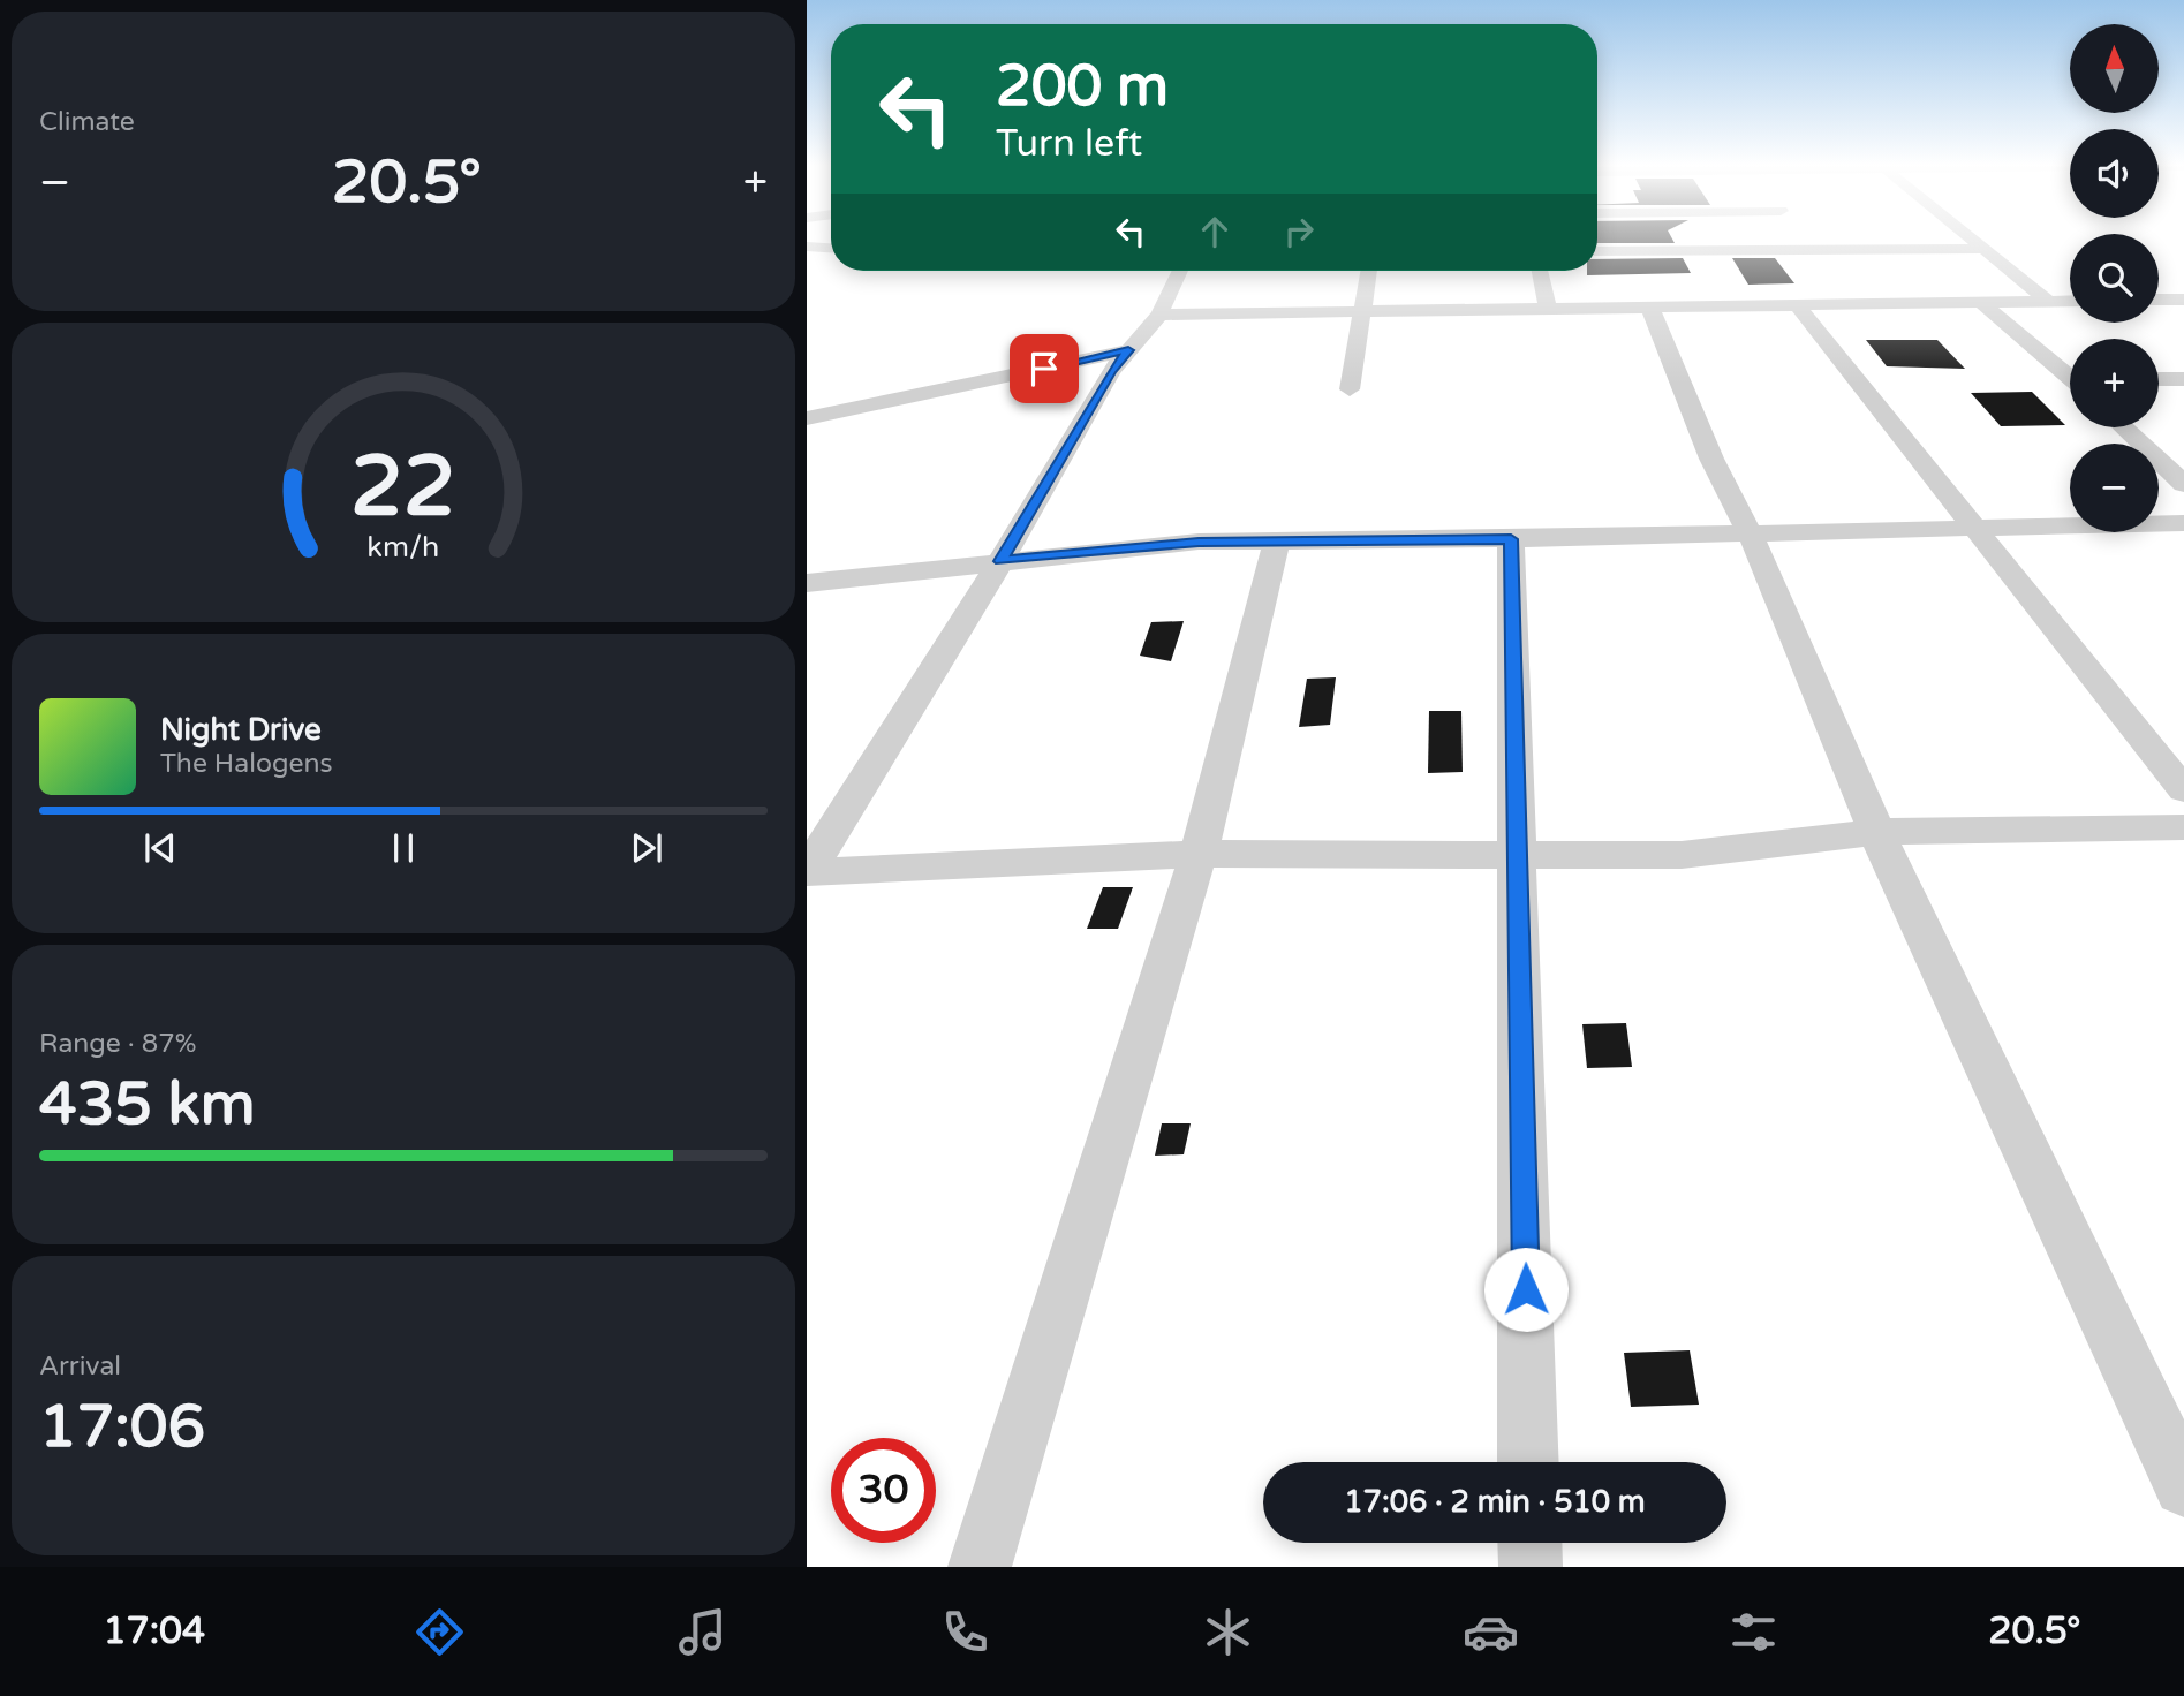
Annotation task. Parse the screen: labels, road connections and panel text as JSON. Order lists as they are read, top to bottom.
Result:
{
  "north": "top",
  "page": {
    "tile": [
      "Climate",
      ["Range · 87%", "435 km"],
      ["Arrival", "17:06"]
    ],
    "map_buttons": ["+", "−"],
    "turn": ["200 m", "Turn left"],
    "heat": ["−", "20.5°", "+"],
    "song": ["Night Drive", "The Halogens"],
    "limit": "30",
    "trip": "17:06 · 2 min · 510 m",
    "tabs": ["17:04", "20.5°"],
    "gauge": ["22", "km/h"]
  }
}
